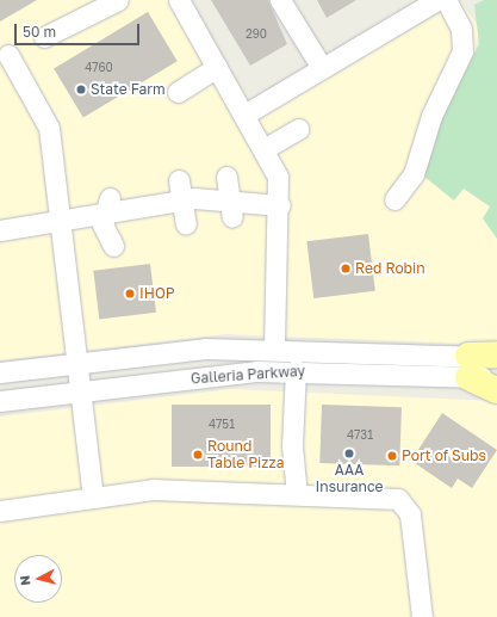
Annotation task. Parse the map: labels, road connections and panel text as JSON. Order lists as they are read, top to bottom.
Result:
{
  "streets": {
    "street": ["Galleria Parkway"]
  },
  "places": [
    "State Farm",
    "Red Robin",
    "IHOP",
    "AAA Insurance",
    "Round Table Pizza",
    "Port of Subs"
  ],
  "house_numbers": [
    "290",
    "4760",
    "4751",
    "4731"
  ],
  "scale_bar": "50 m",
  "north": "left"
}
